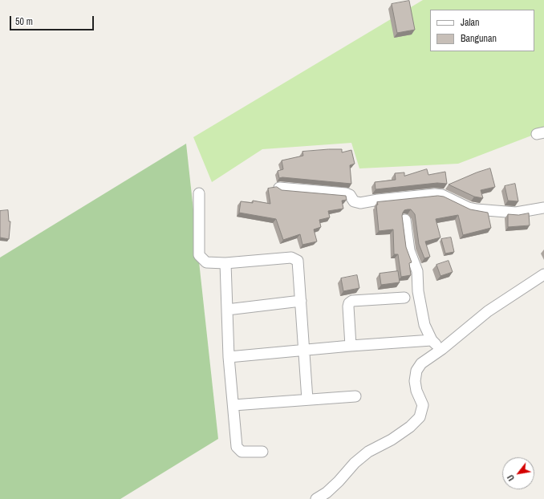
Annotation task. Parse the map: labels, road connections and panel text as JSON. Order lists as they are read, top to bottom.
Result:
{
  "legend": ["Jalan", "Bangunan"],
  "scale_bar": "50 m",
  "north": "bottom left"
}
